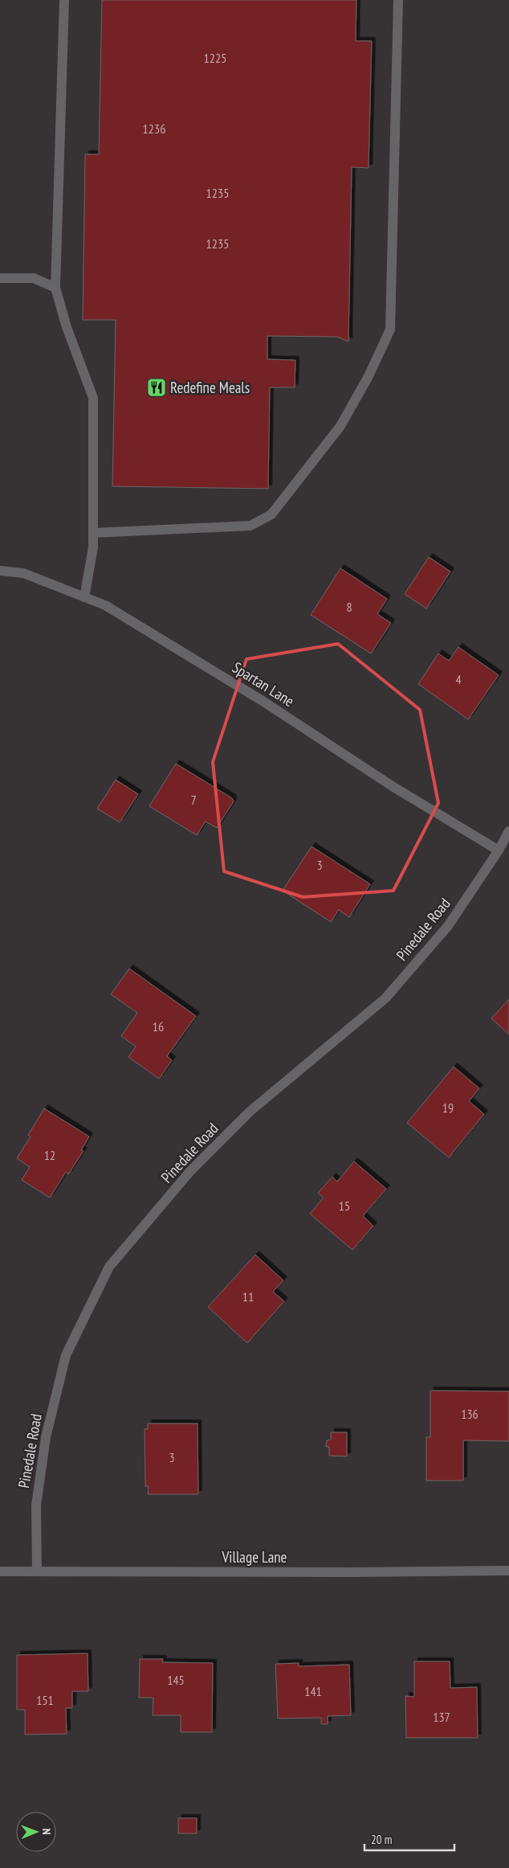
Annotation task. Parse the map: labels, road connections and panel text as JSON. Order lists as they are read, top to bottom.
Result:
{
  "streets": {
    "street": ["Spartan Lane", "Pinedale Road", "Village Lane"]
  },
  "crossings": [
    ["Spartan Lane", "Pinedale Road"],
    ["Pinedale Road", "Village Lane"]
  ],
  "places": {
    "restaurant": ["Redefine Meals"]
  },
  "house_numbers": [
    "1225",
    "1236",
    "1235",
    "1235",
    "8",
    "4",
    "7",
    "3",
    "16",
    "19",
    "12",
    "15",
    "11",
    "136",
    "3",
    "145",
    "141",
    "151",
    "137"
  ],
  "scale_bar": "20 m",
  "north": "right"
}
